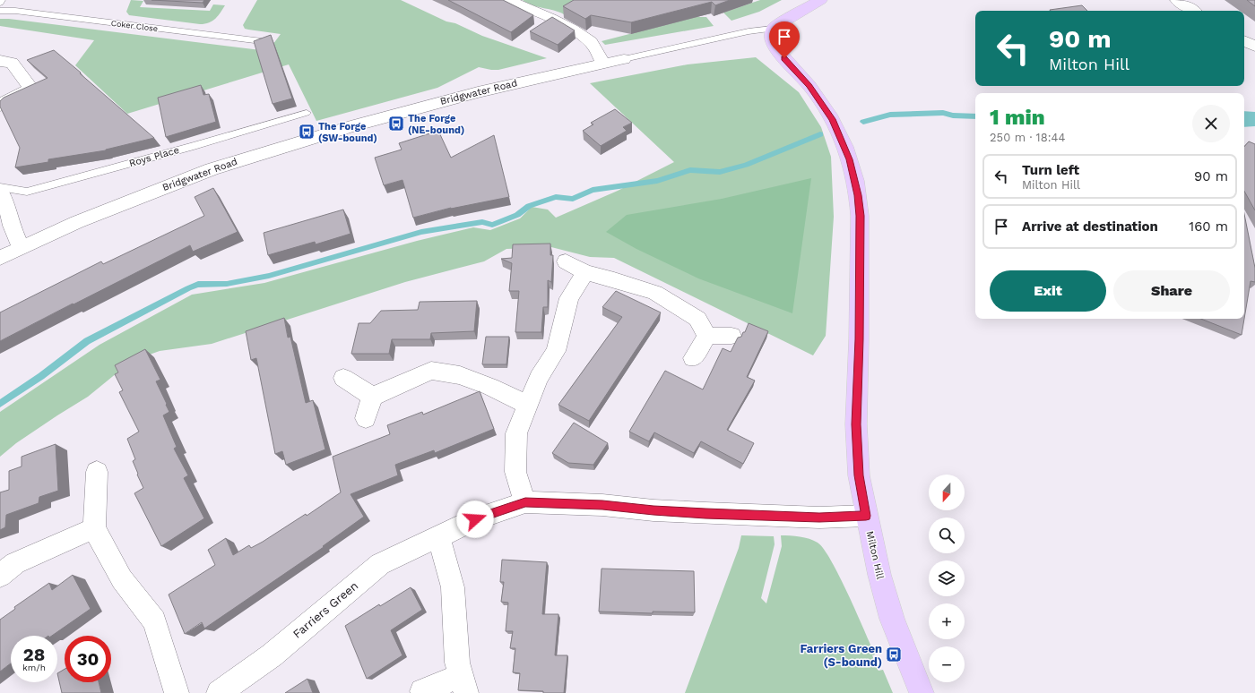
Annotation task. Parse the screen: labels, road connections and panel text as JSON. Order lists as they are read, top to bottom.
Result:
{
  "streets": {
    "main road": ["Bridgwater Road", "Milton Hill"],
    "street": ["Roys Place", "Farriers Green"],
    "lane": ["Coker Close"]
  },
  "crossings": [
    ["Bridgwater Road", "Roys Place"],
    ["Bridgwater Road", "Milton Hill"],
    ["Milton Hill", "Farriers Green"]
  ],
  "places": {
    "bus stop": ["The Forge (NE-bound)", "The Forge (SW-bound)", "Farriers Green (S-bound)"]
  },
  "north": "bottom",
  "page": {
    "turn": ["90 m", "Milton Hill"],
    "heading": ["1 min", "250 m · 18:44"],
    "list": [
      {
        "name": "Turn left",
        "note": "Milton Hill",
        "value": "90 m"
      },
      {
        "name": "Arrive at destination",
        "value": "160 m"
      }
    ],
    "buttons": ["Exit", "Share"],
    "map_buttons": ["+", "−"],
    "speed": "28 km/h",
    "limit": "30"
  }
}
